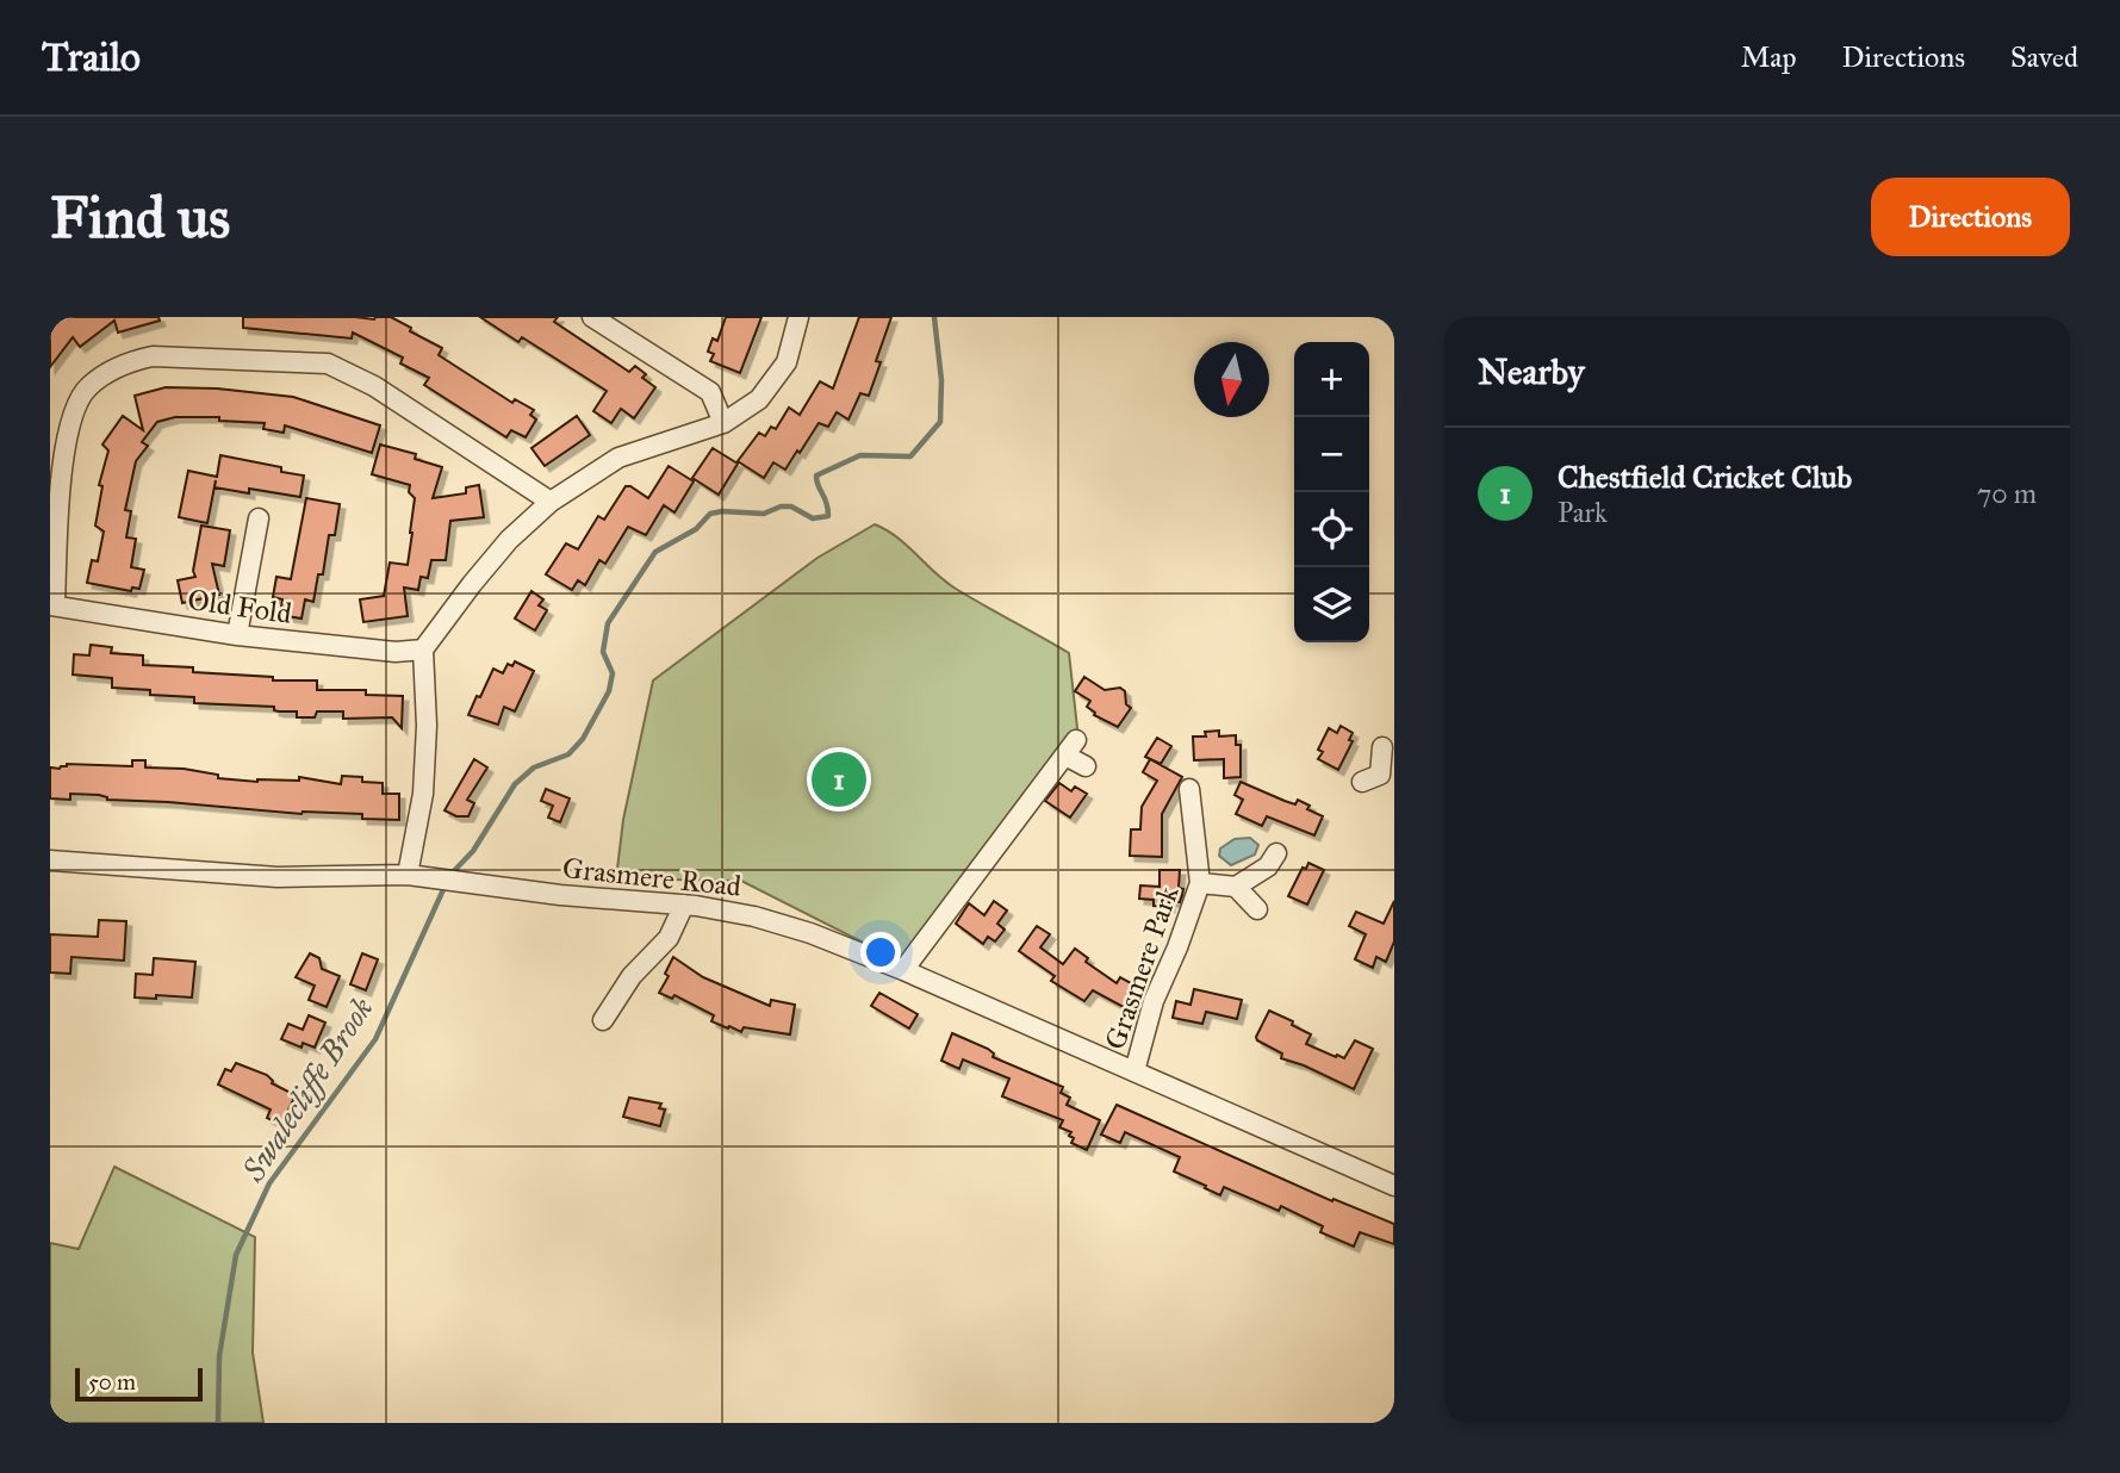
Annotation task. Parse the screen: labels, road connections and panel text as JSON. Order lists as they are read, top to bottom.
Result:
{
  "streets": {
    "street": ["Old Fold", "Grasmere Road", "Grasmere Park"]
  },
  "crossings": [
    ["Grasmere Road", "Grasmere Park"]
  ],
  "water": ["Swalecliffe Brook"],
  "scale_bar": "50 m",
  "north": "bottom",
  "page": {
    "header": "Trailo",
    "nav": ["Map", "Directions", "Saved"],
    "buttons": "Directions",
    "title": "Find us",
    "heading": "Nearby",
    "map_buttons": ["+", "−"],
    "list": [
      {
        "mark": "1",
        "name": "Chestfield Cricket Club",
        "note": "Park",
        "value": "70 m"
      }
    ],
    "pins": "1",
    "scale": "50 m"
  }
}
